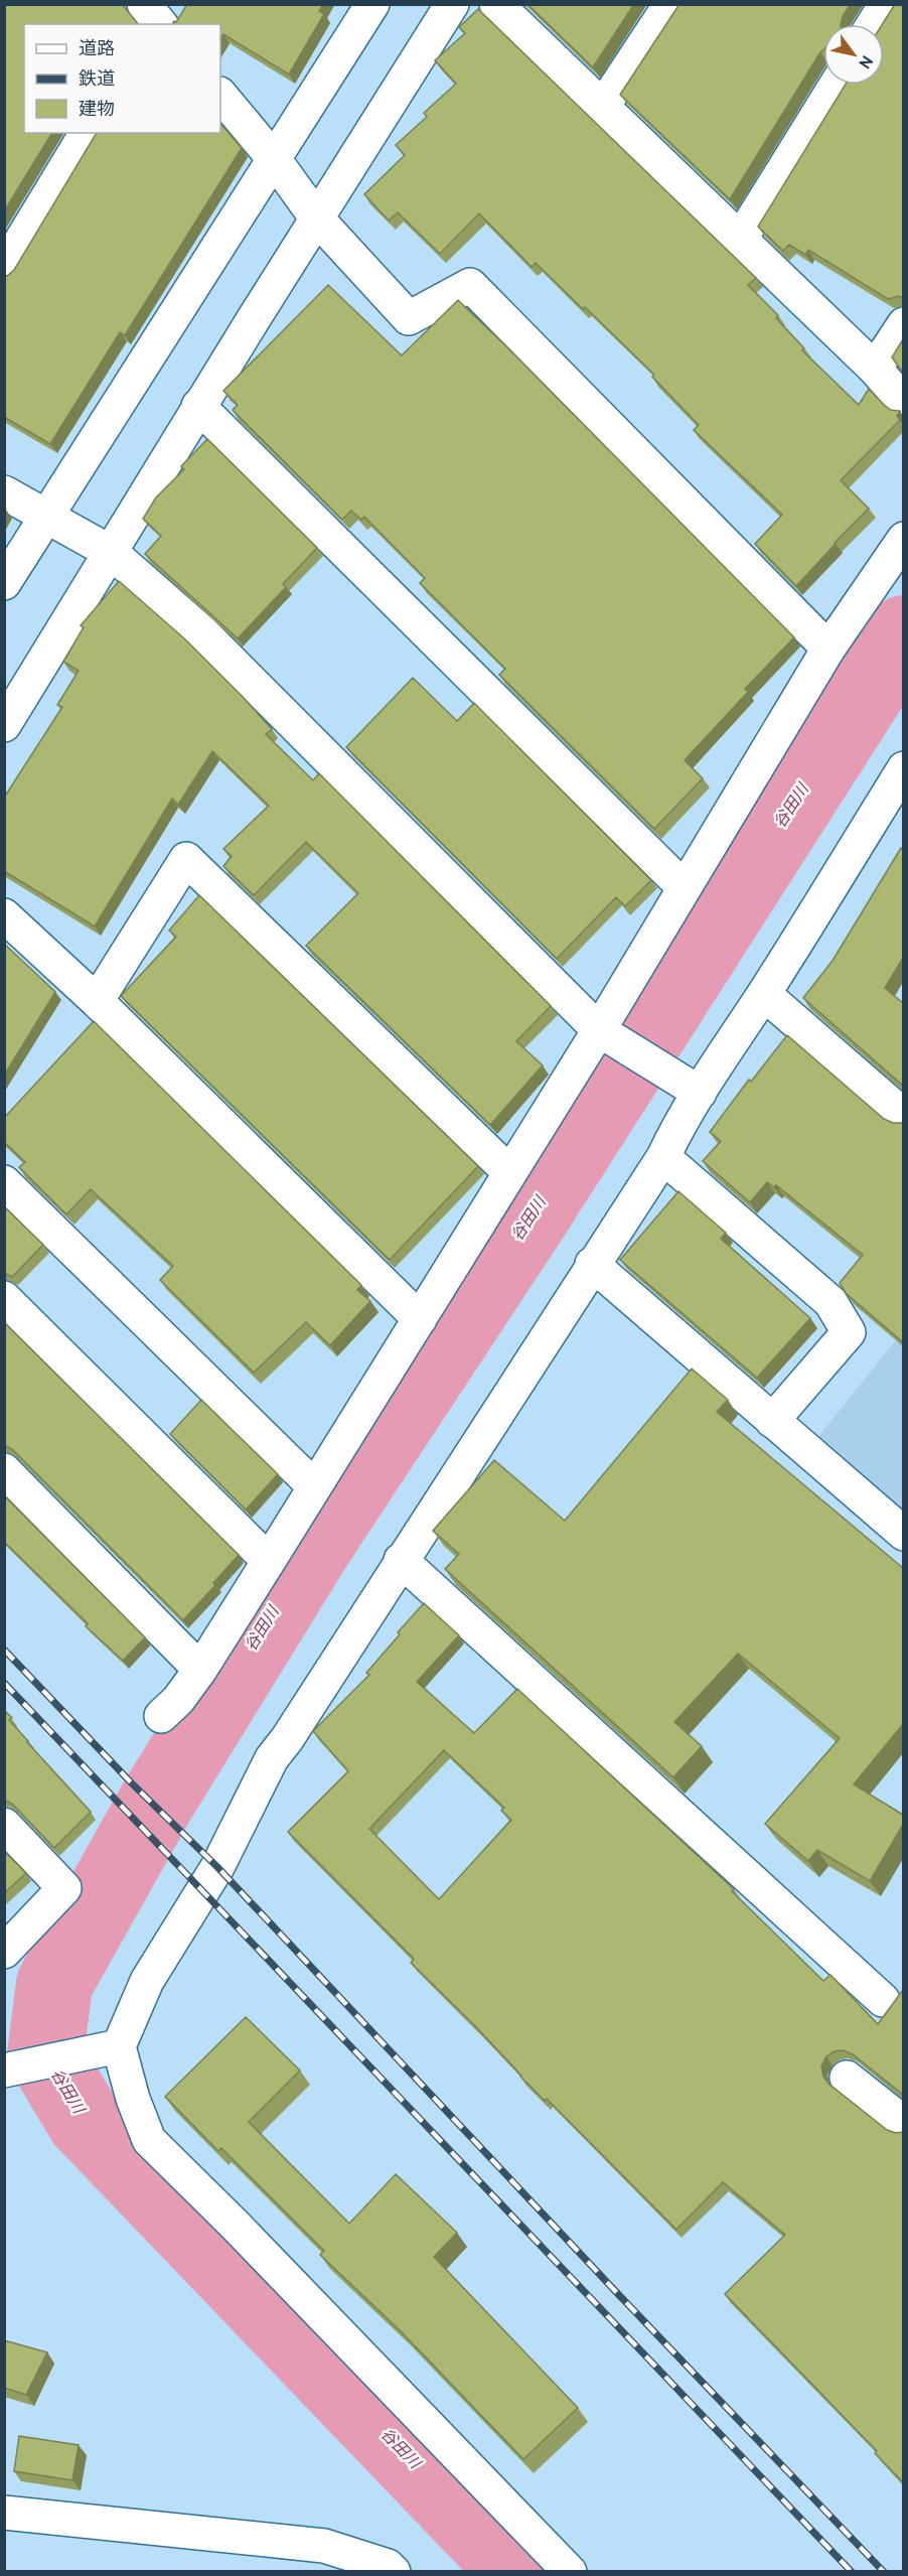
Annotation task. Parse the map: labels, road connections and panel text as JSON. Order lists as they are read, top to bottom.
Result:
{
  "water": ["谷田川"],
  "legend": ["道路", "鉄道", "建物"],
  "north": "bottom right"
}
